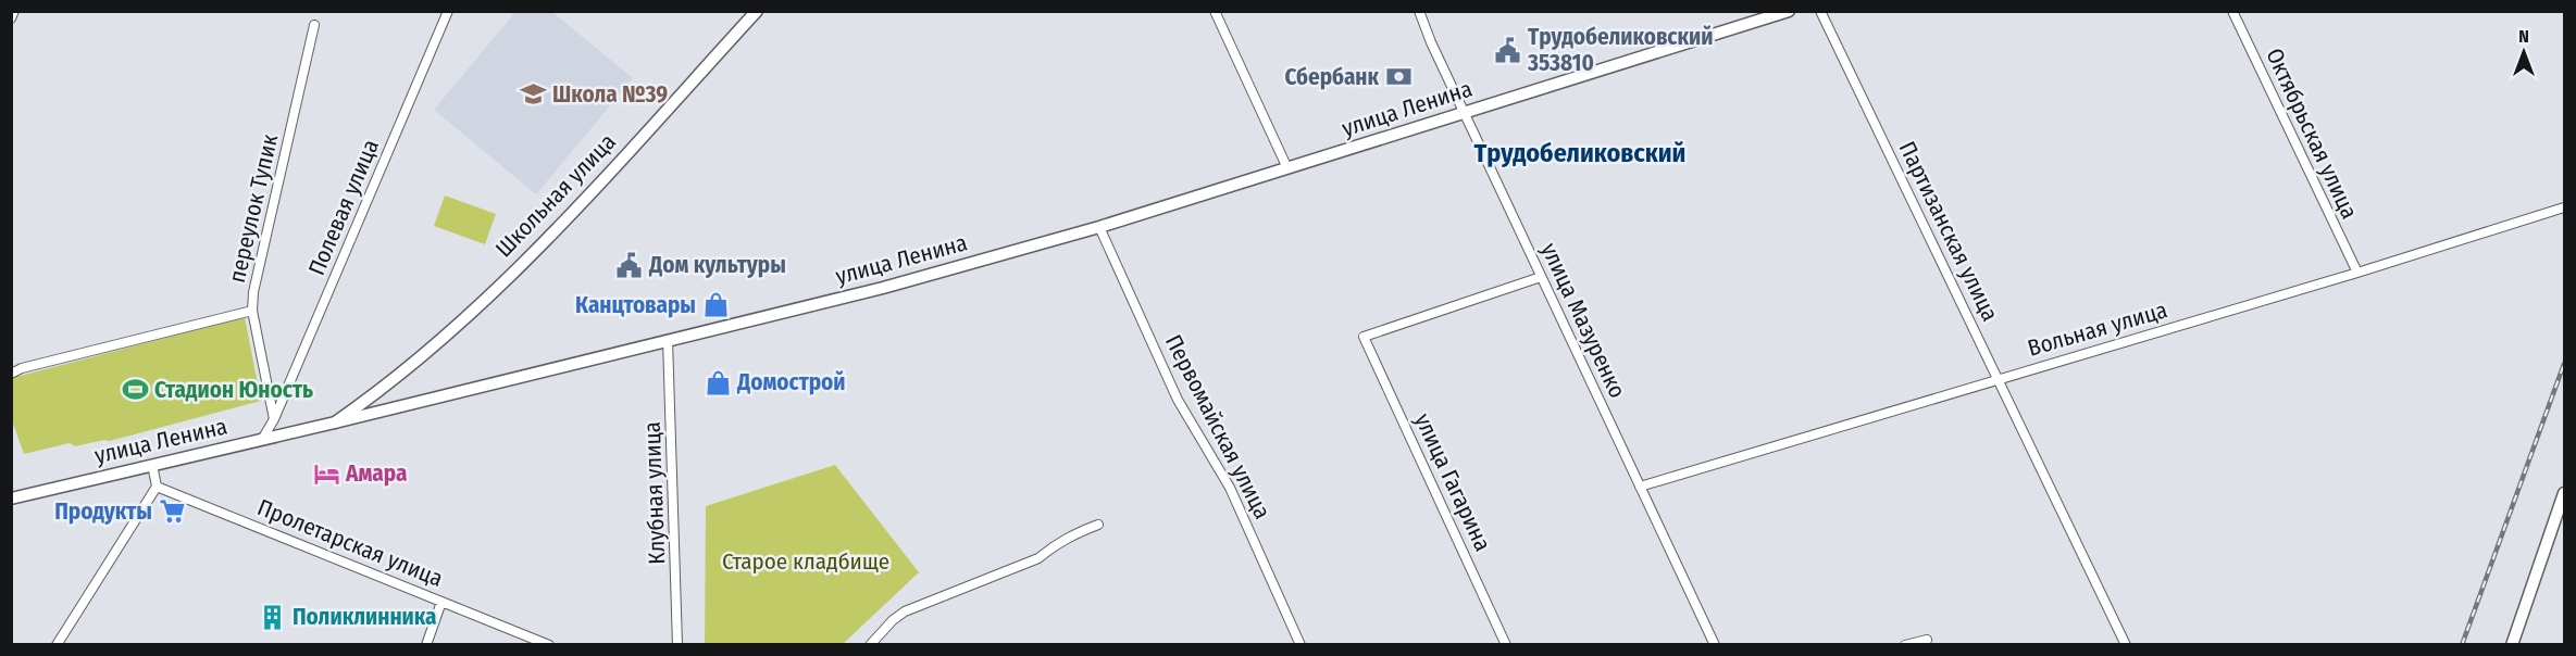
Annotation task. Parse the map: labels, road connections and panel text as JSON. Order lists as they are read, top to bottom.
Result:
{
  "streets": {
    "street": [
      "улица Ленина",
      "Октябрьская улица",
      "Школьная улица",
      "Полевая улица",
      "переулок Тупик",
      "Партизанская улица",
      "улица Мазуренко",
      "Вольная улица",
      "Первомайская улица",
      "улица Гагарина",
      "Клубная улица",
      "Пролетарская улица"
    ]
  },
  "crossings": [
    ["улица Ленина", "Школьная улица"],
    ["улица Ленина", "улица Мазуренко"],
    ["улица Ленина", "Первомайская улица"],
    ["улица Ленина", "Клубная улица"],
    ["Октябрьская улица", "Вольная улица"],
    ["Полевая улица", "переулок Тупик"],
    ["Партизанская улица", "Вольная улица"],
    ["улица Мазуренко", "Вольная улица"],
    ["улица Мазуренко", "улица Гагарина"]
  ],
  "districts": ["Трудобеликовский"],
  "parks": ["Старое кладбище"],
  "places": {
    "public building": ["Трудобеликовский 353810", "Дом культуры"],
    "bank": ["Сбербанк"],
    "school or university": ["Школа №39"],
    "shop": ["Канцтовары", "Домострой"],
    "sports": ["Стадион Юность"],
    "hotel": ["Амара"],
    "supermarket": ["Продукты"],
    "building": ["Поликлинника"]
  },
  "north": "top"
}
